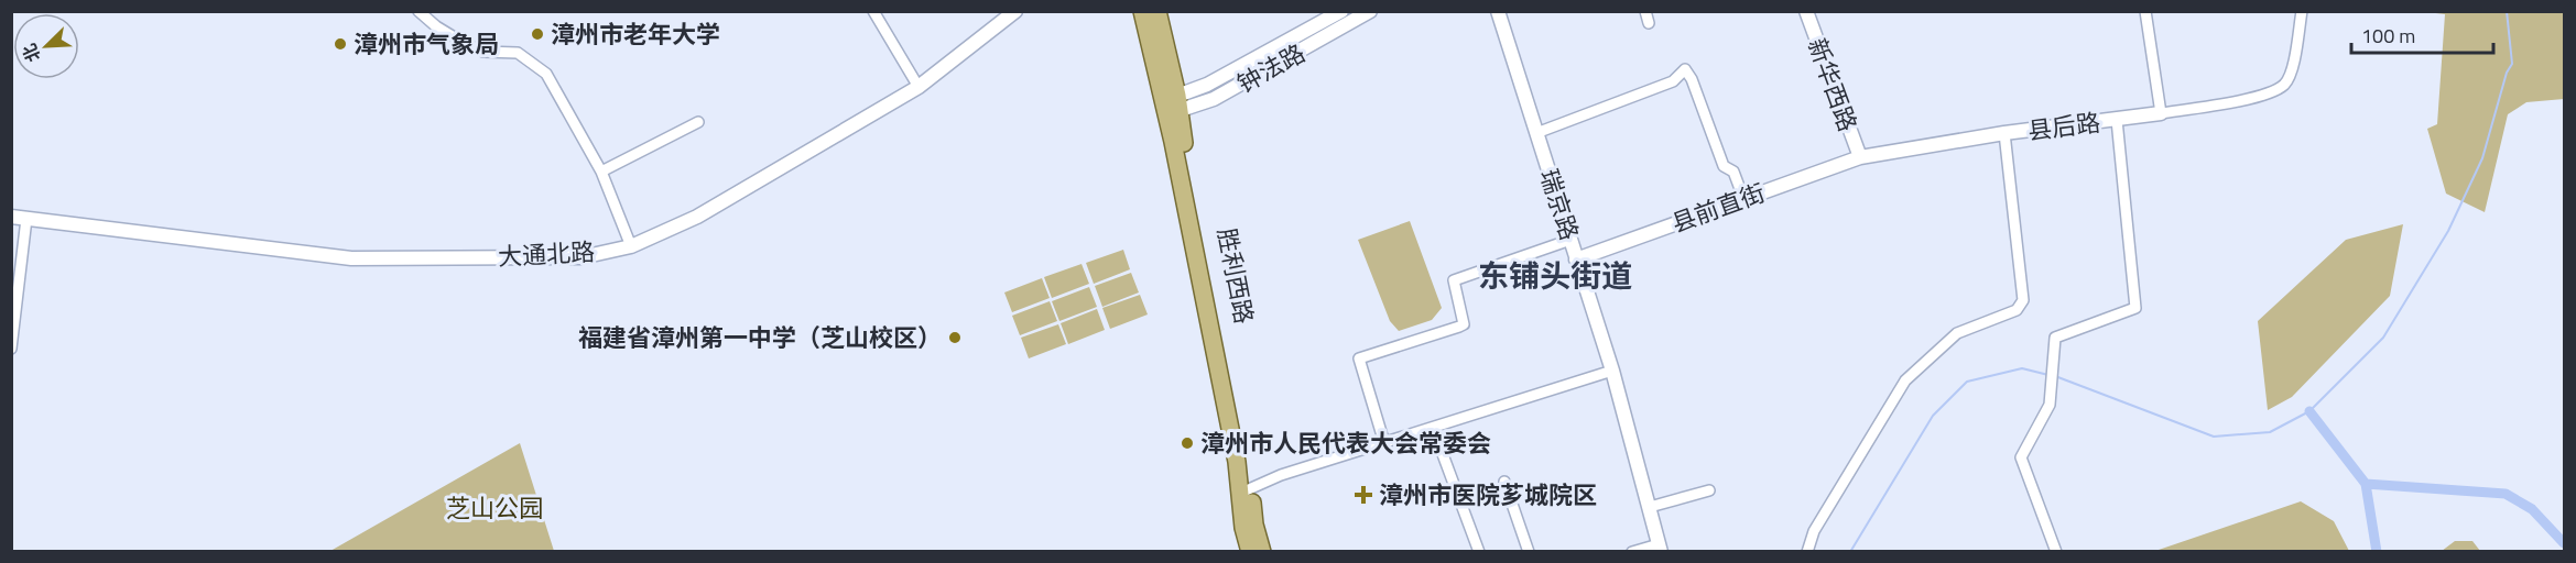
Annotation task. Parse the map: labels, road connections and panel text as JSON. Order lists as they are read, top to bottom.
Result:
{
  "streets": {
    "main road": ["胜利西路"],
    "street": [
      "钟法路",
      "新华西路",
      "县后路",
      "瑞京路",
      "县前直街",
      "大通北路"
    ]
  },
  "crossings": [
    ["钟法路", "胜利西路"],
    ["新华西路", "县后路"],
    ["新华西路", "县前直街"],
    ["县后路", "县前直街"],
    ["瑞京路", "县前直街"]
  ],
  "districts": ["东铺头街道"],
  "parks": ["芝山公园"],
  "places": {
    "other": [
      "漳州市老年大学",
      "漳州市气象局",
      "福建省漳州第一中学（芝山校区）",
      "漳州市人民代表大会常委会"
    ],
    "health": ["漳州市医院芗城院区"]
  },
  "scale_bar": "100 m",
  "north": "bottom left"
}
